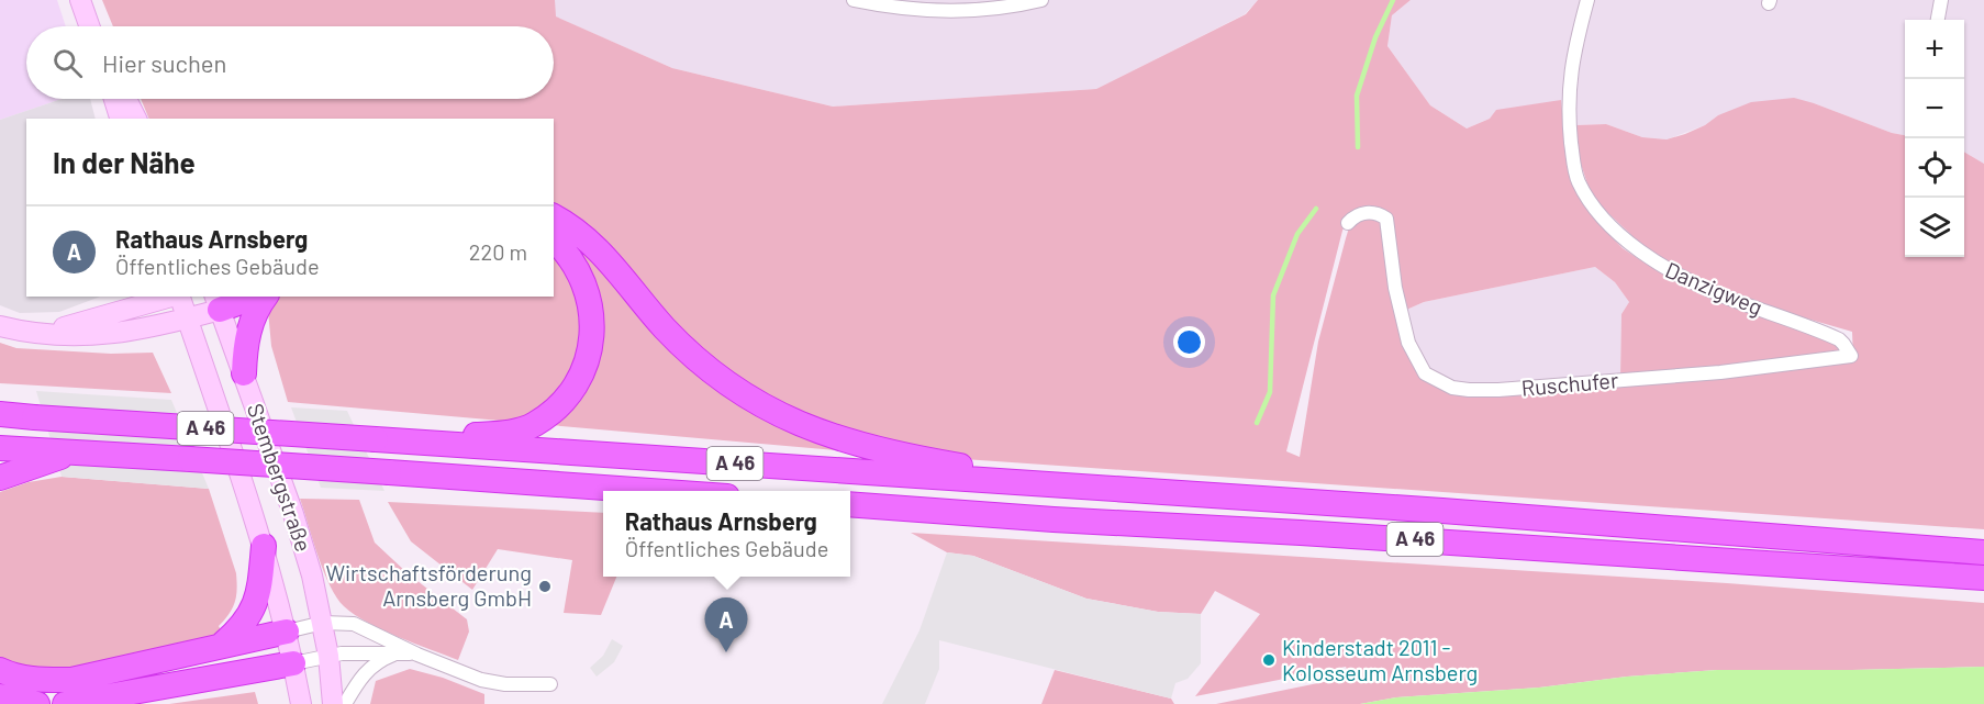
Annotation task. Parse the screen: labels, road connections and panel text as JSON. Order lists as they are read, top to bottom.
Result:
{
  "streets": {
    "highway": ["A 46"],
    "main road": ["Stembergstraße"],
    "street": ["Danzigweg", "Ruschufer"]
  },
  "crossings": [
    ["Danzigweg", "Ruschufer"]
  ],
  "places": ["Wirtschaftsförderung Arnsberg GmbH", "Kinderstadt 2011 - Kolosseum Arnsberg"],
  "page": {
    "map_buttons": ["+", "−"],
    "search": "Hier suchen",
    "heading": "In der Nähe",
    "list": [
      {
        "mark": "A",
        "name": "Rathaus Arnsberg",
        "note": "Öffentliches Gebäude",
        "value": "220 m"
      }
    ],
    "popup": ["Rathaus Arnsberg", "Öffentliches Gebäude"],
    "pins": "A"
  }
}
